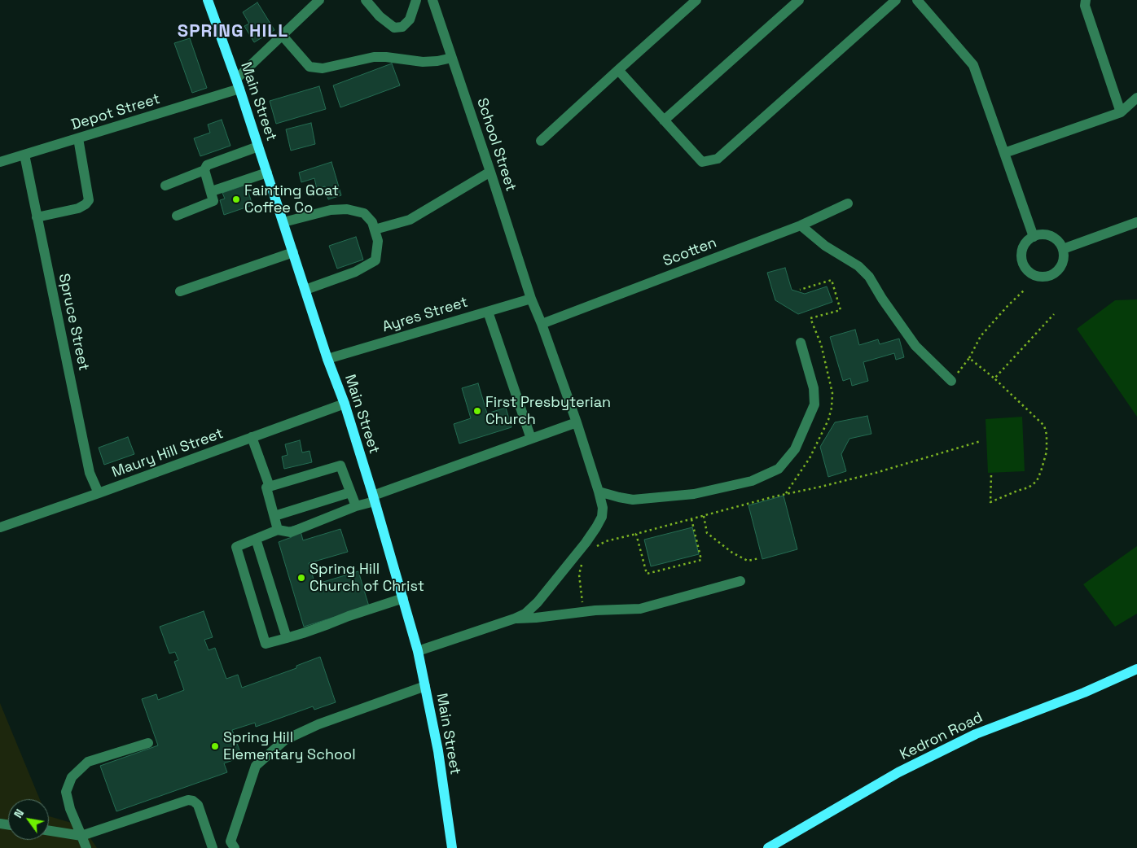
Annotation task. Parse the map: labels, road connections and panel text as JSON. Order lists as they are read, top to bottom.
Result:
{
  "streets": {
    "main road": ["Main Street", "Kedron Road"],
    "street": [
      "Depot Street",
      "School Street",
      "Scotten",
      "Ayres Street",
      "Spruce Street",
      "Maury Hill Street"
    ]
  },
  "crossings": [
    ["Main Street", "Depot Street"],
    ["Main Street", "Ayres Street"],
    ["Main Street", "Maury Hill Street"],
    ["Depot Street", "Spruce Street"],
    ["School Street", "Scotten"],
    ["School Street", "Ayres Street"],
    ["Spruce Street", "Maury Hill Street"]
  ],
  "districts": ["SPRING HILL"],
  "places": [
    "Fainting Goat Coffee Co",
    "First Presbyterian Church",
    "Spring Hill Church of Christ",
    "Spring Hill Elementary School"
  ],
  "north": "top left"
}
